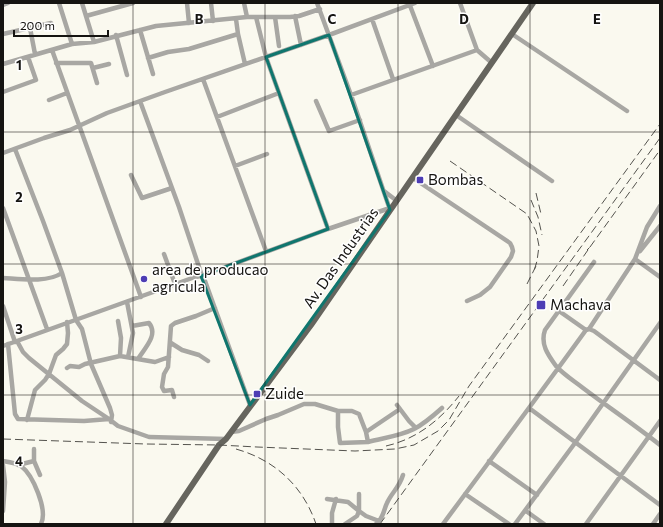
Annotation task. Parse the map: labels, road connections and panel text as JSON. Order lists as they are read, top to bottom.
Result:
{
  "streets": {
    "main road": ["Av. Das Industrias"]
  },
  "places": {
    "transit": ["Bombas", "Machava", "Zuide"],
    "other": ["area de producao agricula"]
  },
  "scale_bar": "200 m",
  "grid": {
    "columns": [
      "B",
      "C",
      "D",
      "E"
    ],
    "rows": [
      "1",
      "2",
      "3",
      "4"
    ]
  }
}
